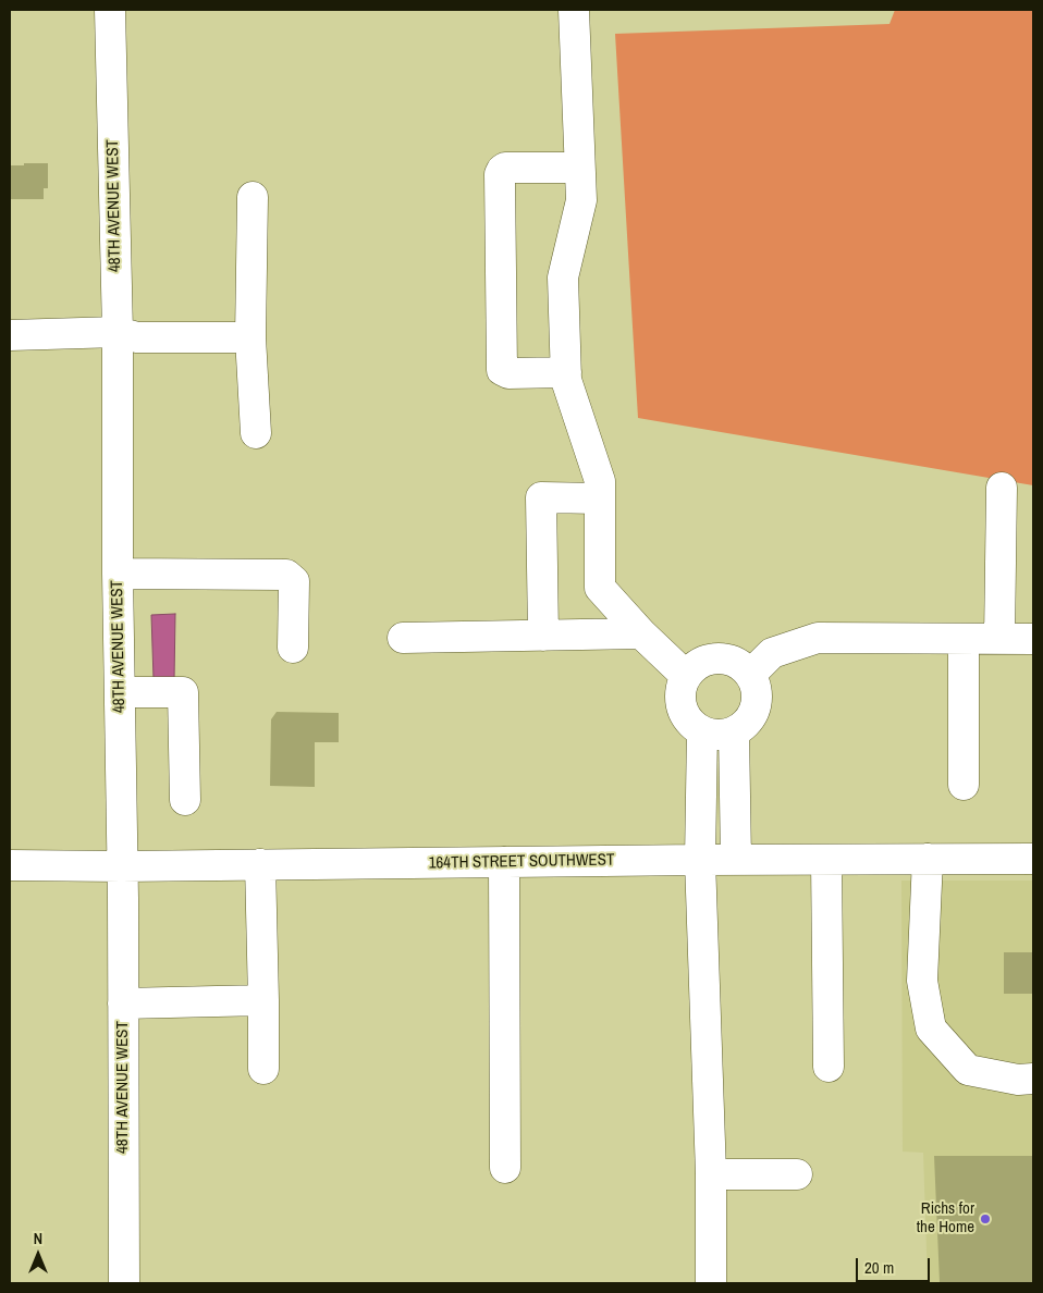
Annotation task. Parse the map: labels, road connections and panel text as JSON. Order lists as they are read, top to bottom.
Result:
{
  "streets": {
    "street": ["48TH AVENUE WEST", "164TH STREET SOUTHWEST"]
  },
  "crossings": [
    ["48TH AVENUE WEST", "164TH STREET SOUTHWEST"]
  ],
  "places": ["Richs for the Home"],
  "scale_bar": "20 m",
  "north": "top"
}
